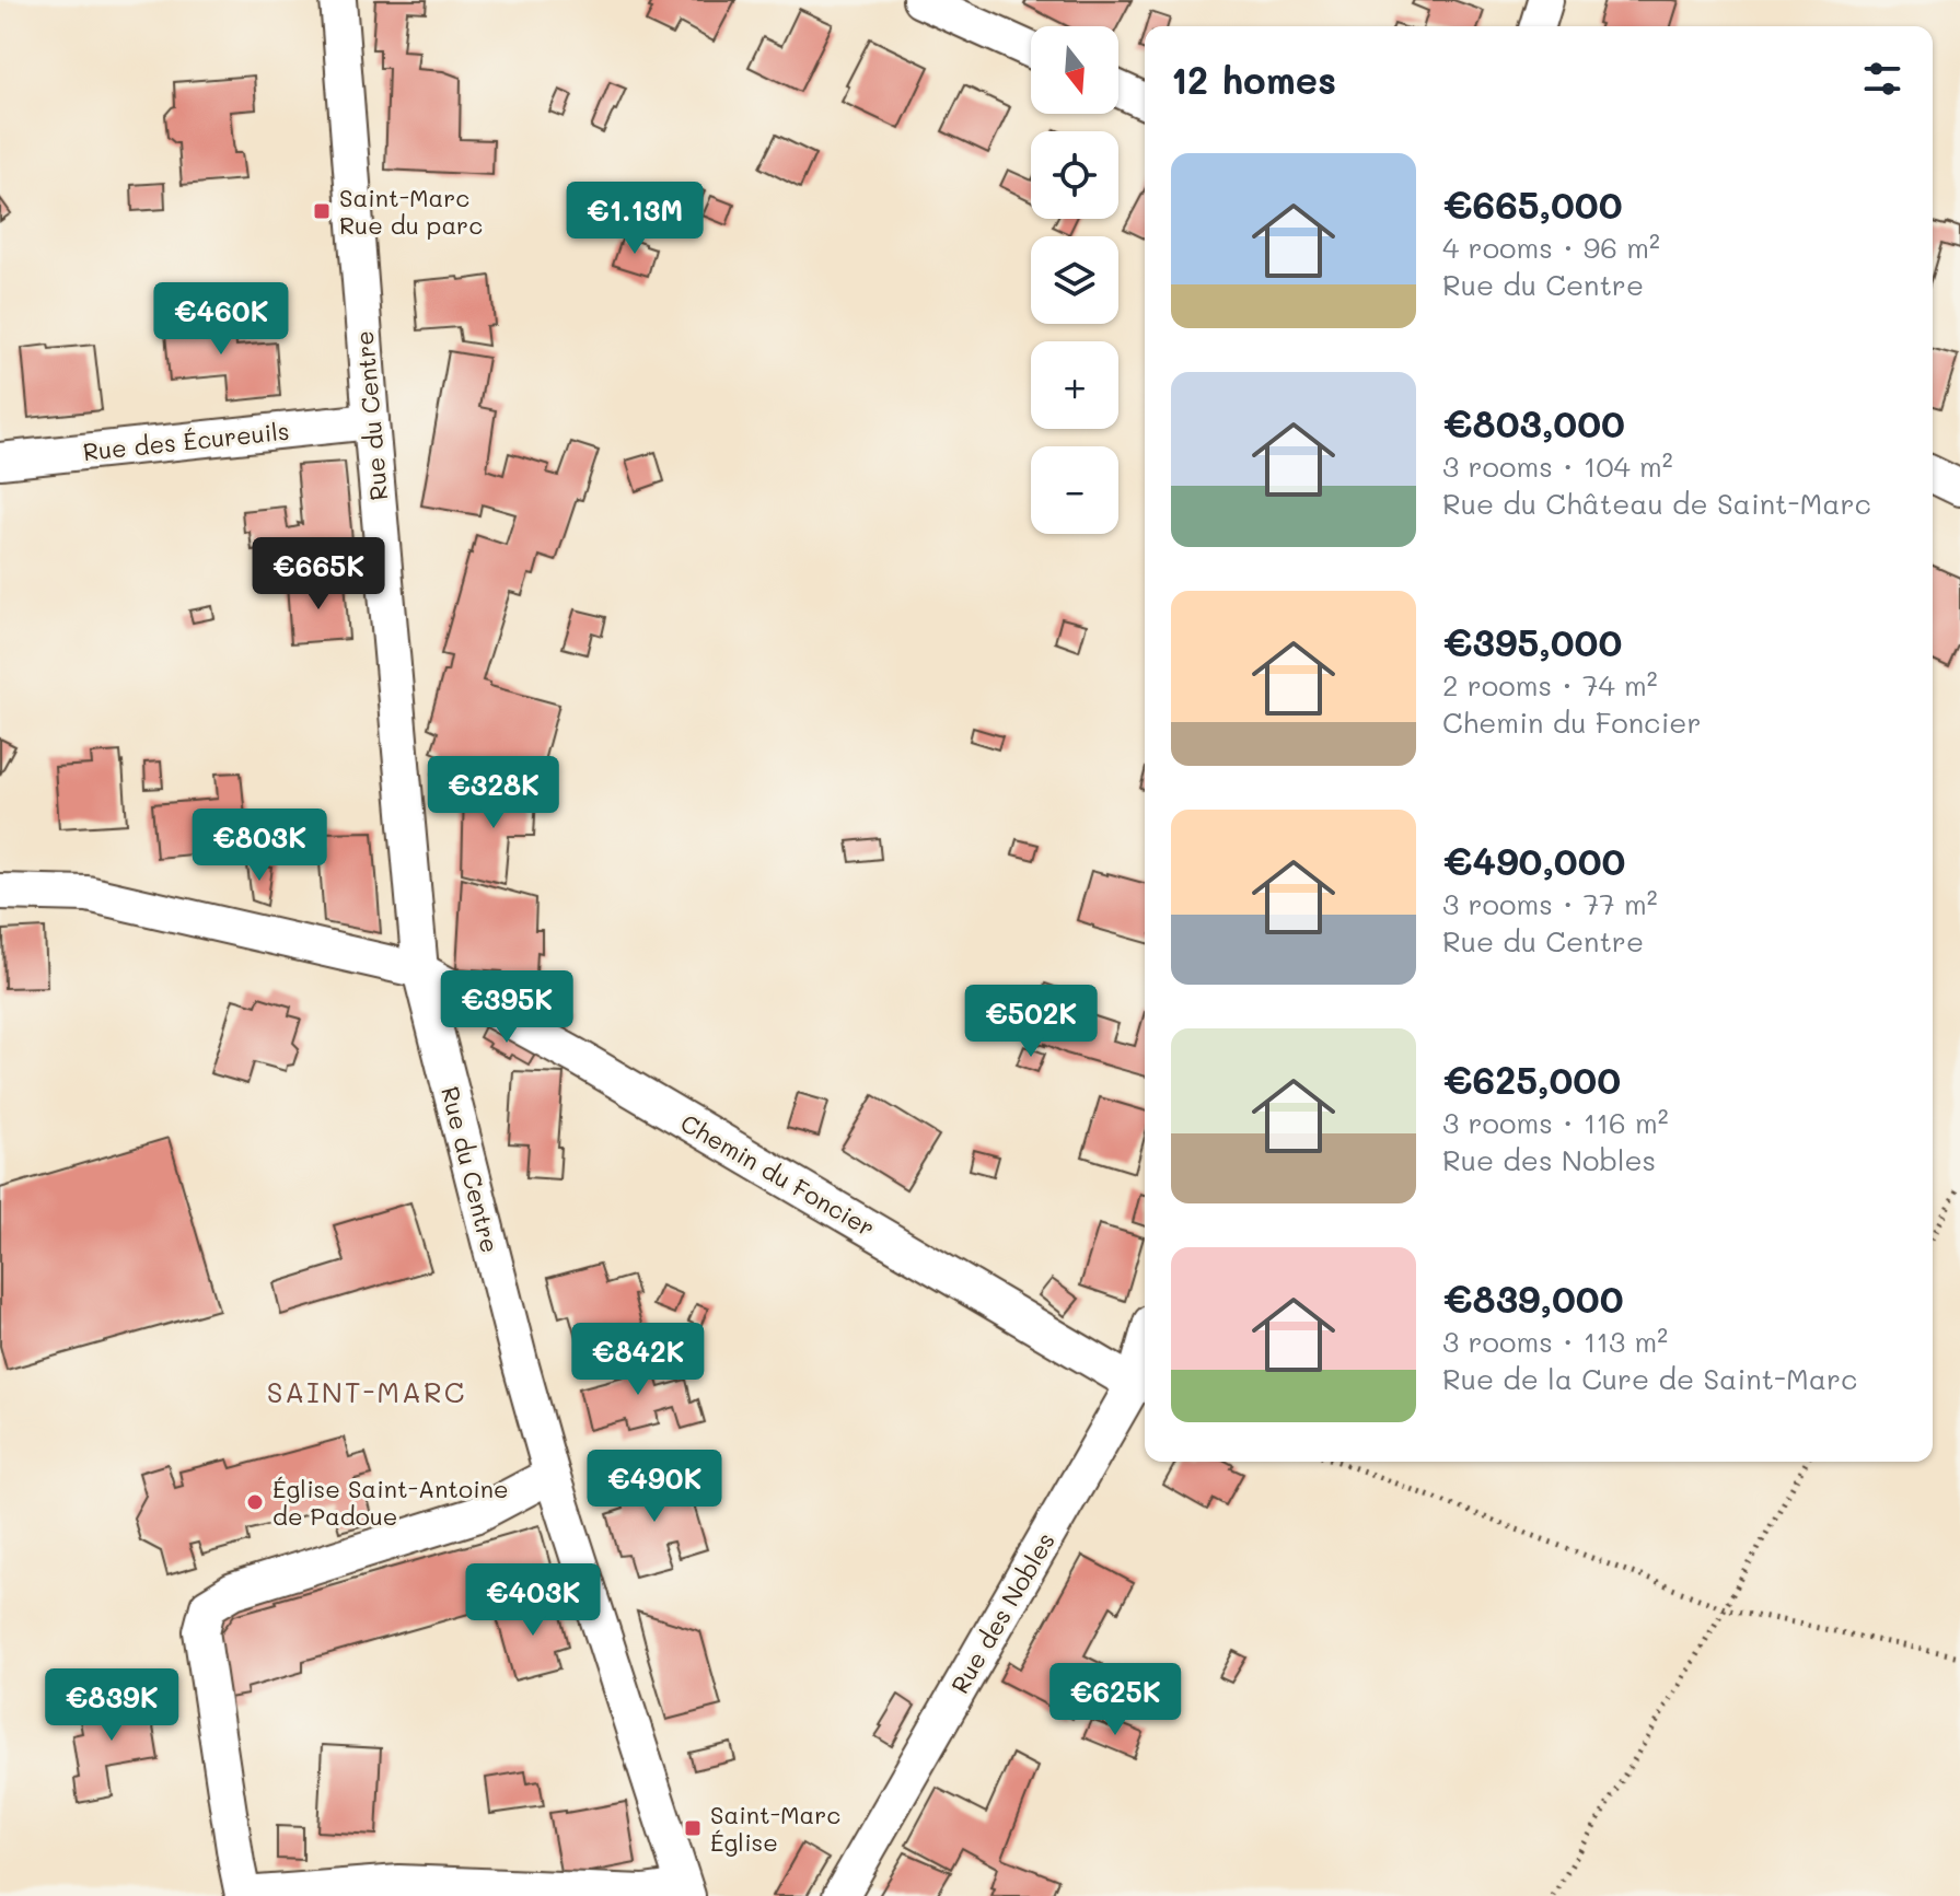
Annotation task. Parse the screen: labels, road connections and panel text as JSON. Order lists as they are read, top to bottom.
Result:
{
  "streets": {
    "street": [
      "Rue du Centre",
      "Rue des Écureuils",
      "Chemin du Foncier",
      "Rue des Nobles"
    ]
  },
  "crossings": [
    ["Rue du Centre", "Rue des Écureuils"],
    ["Rue du Centre", "Chemin du Foncier"],
    ["Chemin du Foncier", "Rue des Nobles"]
  ],
  "districts": ["SAINT-MARC"],
  "places": {
    "transit": ["Saint-Marc Rue du parc", "Saint-Marc Église"],
    "other": ["Église Saint-Antoine de Padoue"]
  },
  "north": "bottom",
  "page": {
    "map_buttons": ["+", "−"],
    "heading": "12 homes",
    "list": [
      {
        "name": "€665,000",
        "note": "4 rooms · 96 m² · Rue du Centre"
      },
      {
        "name": "€803,000",
        "note": "3 rooms · 104 m² · Rue du Château de Saint-Marc"
      },
      {
        "name": "€395,000",
        "note": "2 rooms · 74 m² · Chemin du Foncier"
      },
      {
        "name": "€490,000",
        "note": "3 rooms · 77 m² · Rue du Centre"
      },
      {
        "name": "€625,000",
        "note": "3 rooms · 116 m² · Rue des Nobles"
      },
      {
        "name": "€839,000",
        "note": "3 rooms · 113 m² · Rue de la Cure de Saint-Marc"
      }
    ],
    "price": [
      "€1.13M",
      "€460K",
      "€665K",
      "€328K",
      "€803K",
      "€395K",
      "€502K",
      "€842K",
      "€490K",
      "€403K",
      "€625K",
      "€839K"
    ]
  }
}
